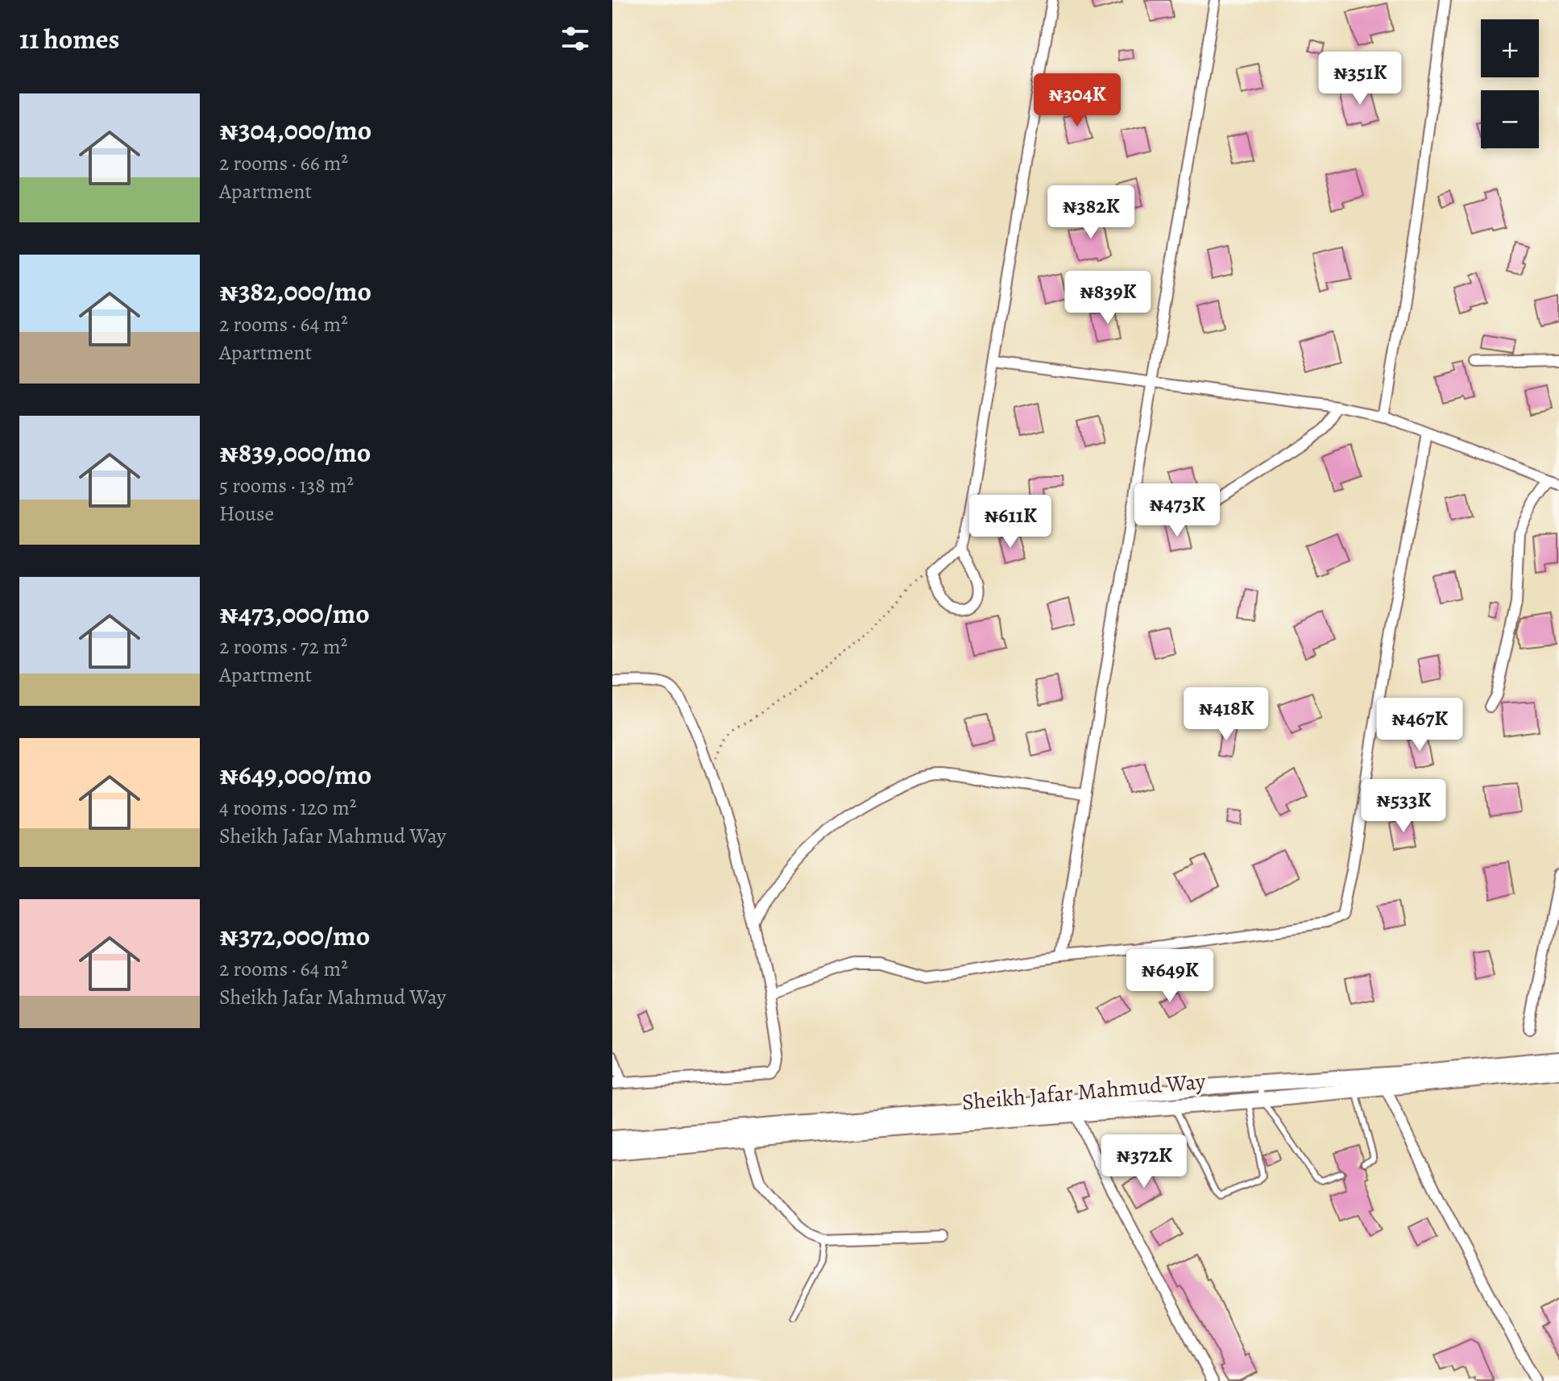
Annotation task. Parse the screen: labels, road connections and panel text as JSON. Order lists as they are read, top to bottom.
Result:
{
  "streets": {
    "main road": ["Sheikh Jafar Mahmud Way"]
  },
  "page": {
    "heading": "11 homes",
    "map_buttons": ["+", "−"],
    "price": [
      "₦351K",
      "₦304K",
      "₦382K",
      "₦839K",
      "₦473K",
      "₦611K",
      "₦418K",
      "₦467K",
      "₦533K",
      "₦649K",
      "₦372K"
    ],
    "list": [
      {
        "name": "₦304,000/mo",
        "note": "2 rooms · 66 m² · Apartment"
      },
      {
        "name": "₦382,000/mo",
        "note": "2 rooms · 64 m² · Apartment"
      },
      {
        "name": "₦839,000/mo",
        "note": "5 rooms · 138 m² · House"
      },
      {
        "name": "₦473,000/mo",
        "note": "2 rooms · 72 m² · Apartment"
      },
      {
        "name": "₦649,000/mo",
        "note": "4 rooms · 120 m² · Sheikh Jafar Mahmud Way"
      },
      {
        "name": "₦372,000/mo",
        "note": "2 rooms · 64 m² · Sheikh Jafar Mahmud Way"
      }
    ]
  }
}
